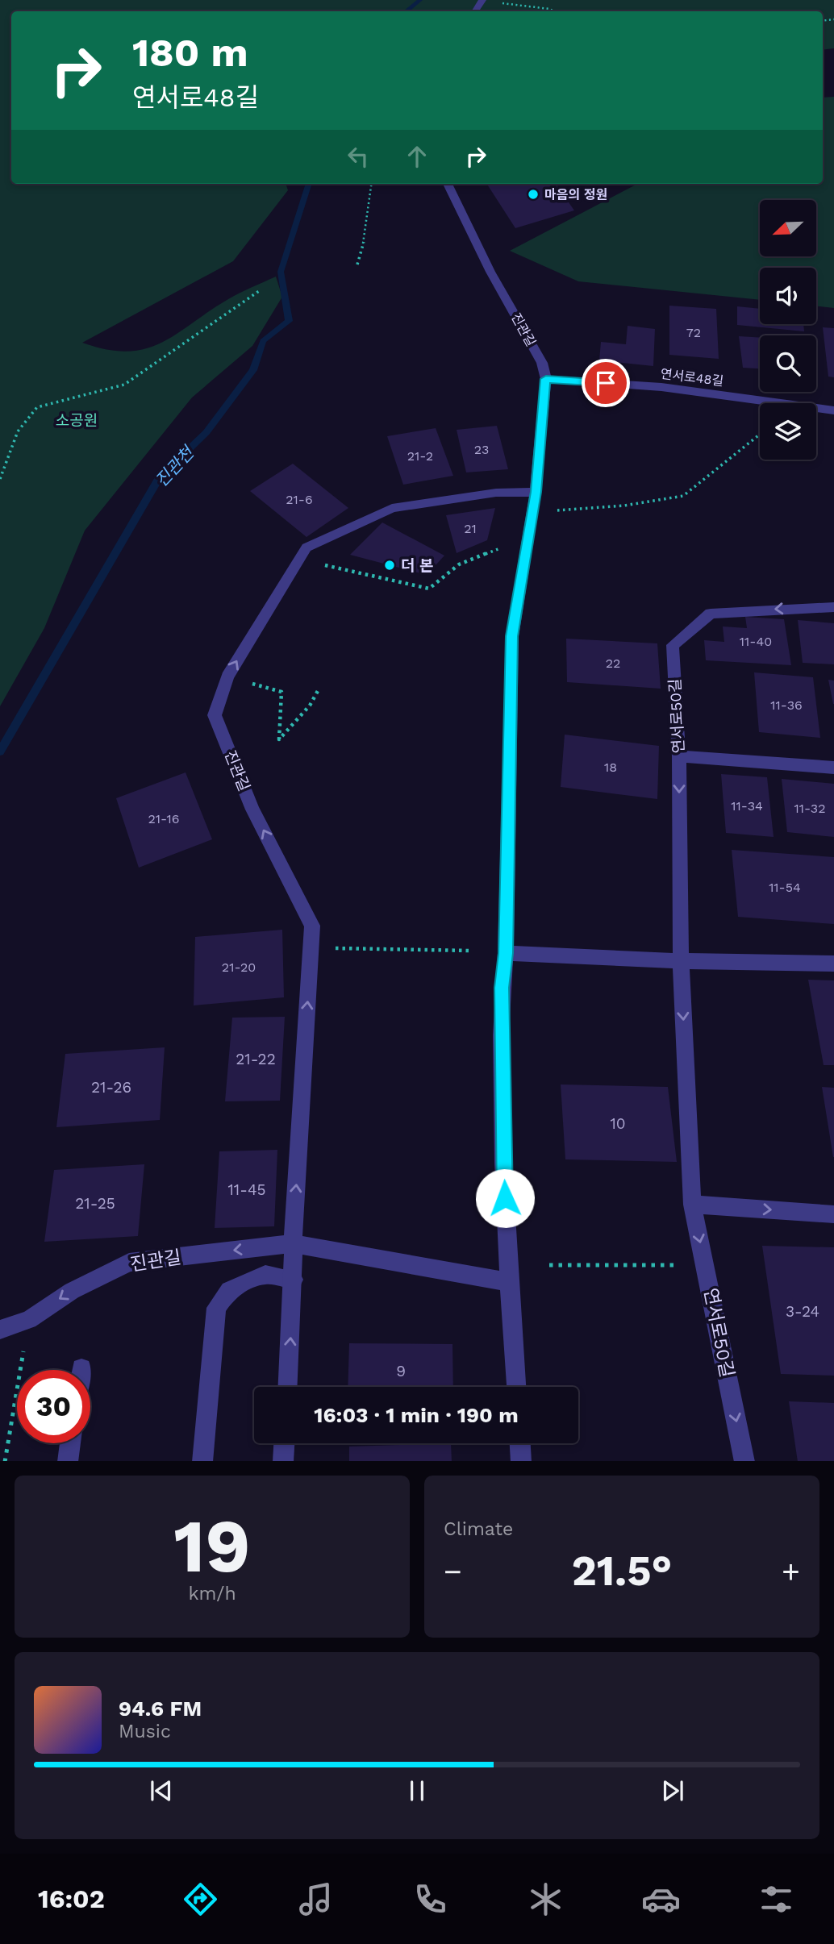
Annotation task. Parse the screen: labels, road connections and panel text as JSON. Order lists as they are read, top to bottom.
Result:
{
  "streets": {
    "street": ["진관길", "연서로48길", "연서로50길"]
  },
  "crossings": [
    ["진관길", "연서로48길"]
  ],
  "one_way": ["연서로50길"],
  "water": ["진관천"],
  "parks": ["소공원"],
  "places": ["마음의 정원", "더 본"],
  "house_numbers": [
    "72",
    "23",
    "21-2",
    "21-6",
    "21",
    "11-40",
    "22",
    "11-36",
    "18",
    "11-34",
    "11-32",
    "21-16",
    "11-54",
    "21-20",
    "21-22",
    "21-26",
    "10",
    "11-45",
    "21-25",
    "3-24",
    "9"
  ],
  "north": "bottom left",
  "page": {
    "turn": ["180 m", "연서로48길"],
    "limit": "30",
    "trip": "16:03 · 1 min · 190 m",
    "tile": [
      ["19", "km/h"],
      "Climate"
    ],
    "heat": ["−", "21.5°", "+"],
    "song": ["94.6 FM", "Music"],
    "tabs": "16:02"
  }
}
